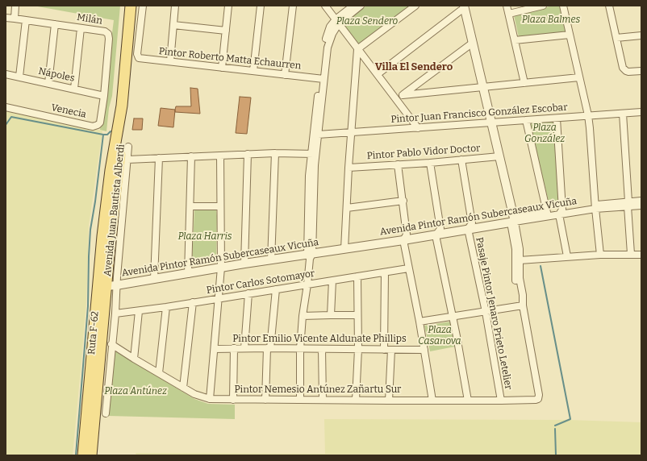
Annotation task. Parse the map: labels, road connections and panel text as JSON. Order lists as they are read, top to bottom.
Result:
{
  "streets": {
    "main road": ["Avenida Juan Bautista Alberdi", "Ruta F-62"],
    "street": [
      "Milán",
      "Pintor Roberto Matta Echaurren",
      "Nápoles",
      "Venecia",
      "Pintor Juan Francisco González Escobar",
      "Pintor Pablo Vidor Doctor",
      "Avenida Pintor Ramón Subercaseaux Vicuña",
      "Pintor Carlos Sotomayor",
      "Pasaje Pintor Jenaro Prieto Letelier",
      "Pintor Emilio Vicente Aldunate Phillips",
      "Pintor Nemesio Antúnez Zañartu Sur"
    ]
  },
  "crossings": [
    ["Milán", "Nápoles"],
    ["Milán", "Venecia"],
    ["Nápoles", "Venecia"],
    ["Pintor Pablo Vidor Doctor", "Pasaje Pintor Jenaro Prieto Letelier"],
    ["Avenida Juan Bautista Alberdi", "Avenida Pintor Ramón Subercaseaux Vicuña"],
    ["Avenida Juan Bautista Alberdi", "Pintor Carlos Sotomayor"],
    ["Avenida Juan Bautista Alberdi", "Ruta F-62"],
    ["Avenida Juan Bautista Alberdi", "Pintor Nemesio Antúnez Zañartu Sur"],
    ["Avenida Pintor Ramón Subercaseaux Vicuña", "Pasaje Pintor Jenaro Prieto Letelier"],
    ["Avenida Pintor Ramón Subercaseaux Vicuña", "Ruta F-62"],
    ["Pasaje Pintor Jenaro Prieto Letelier", "Pintor Nemesio Antúnez Zañartu Sur"]
  ],
  "districts": ["Villa El Sendero"],
  "parks": [
    "Plaza Balmes",
    "Plaza Sendero",
    "Plaza González",
    "Plaza Harris",
    "Plaza Casanova",
    "Plaza Antúnez"
  ]
}
